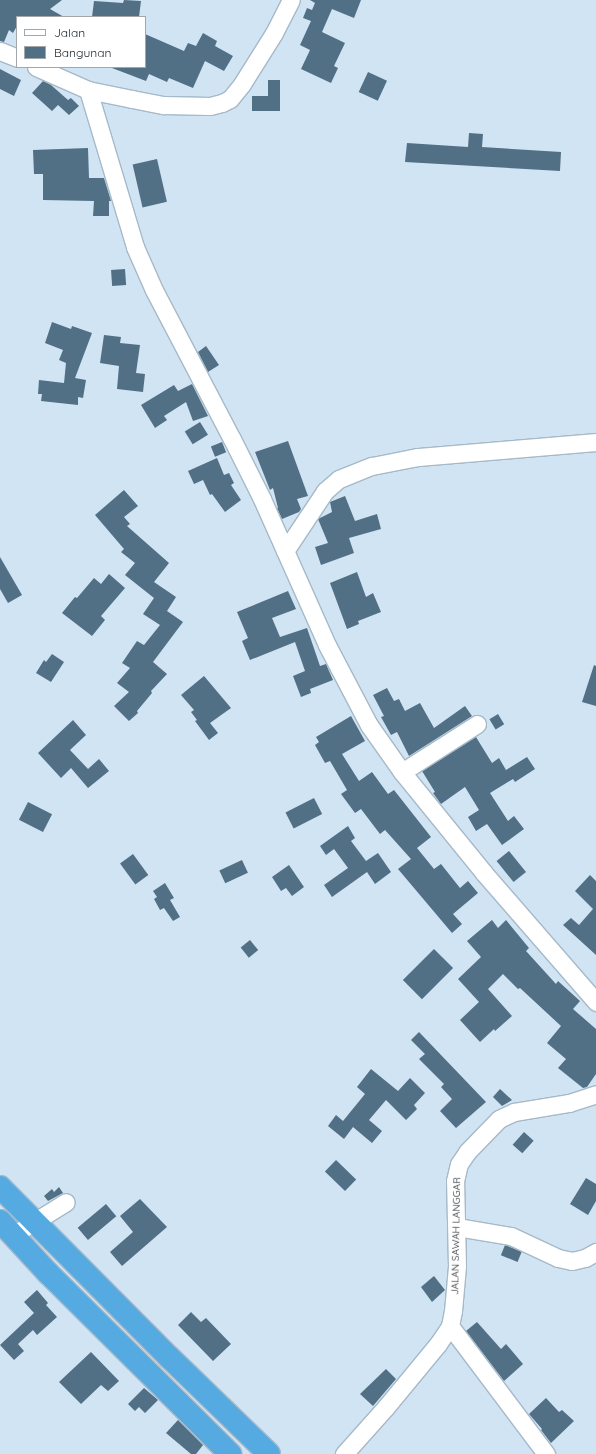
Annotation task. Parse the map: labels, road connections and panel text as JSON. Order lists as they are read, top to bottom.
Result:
{
  "streets": {
    "street": ["JALAN SAWAH LANGGAR"]
  },
  "legend": ["Jalan", "Bangunan"]
}
